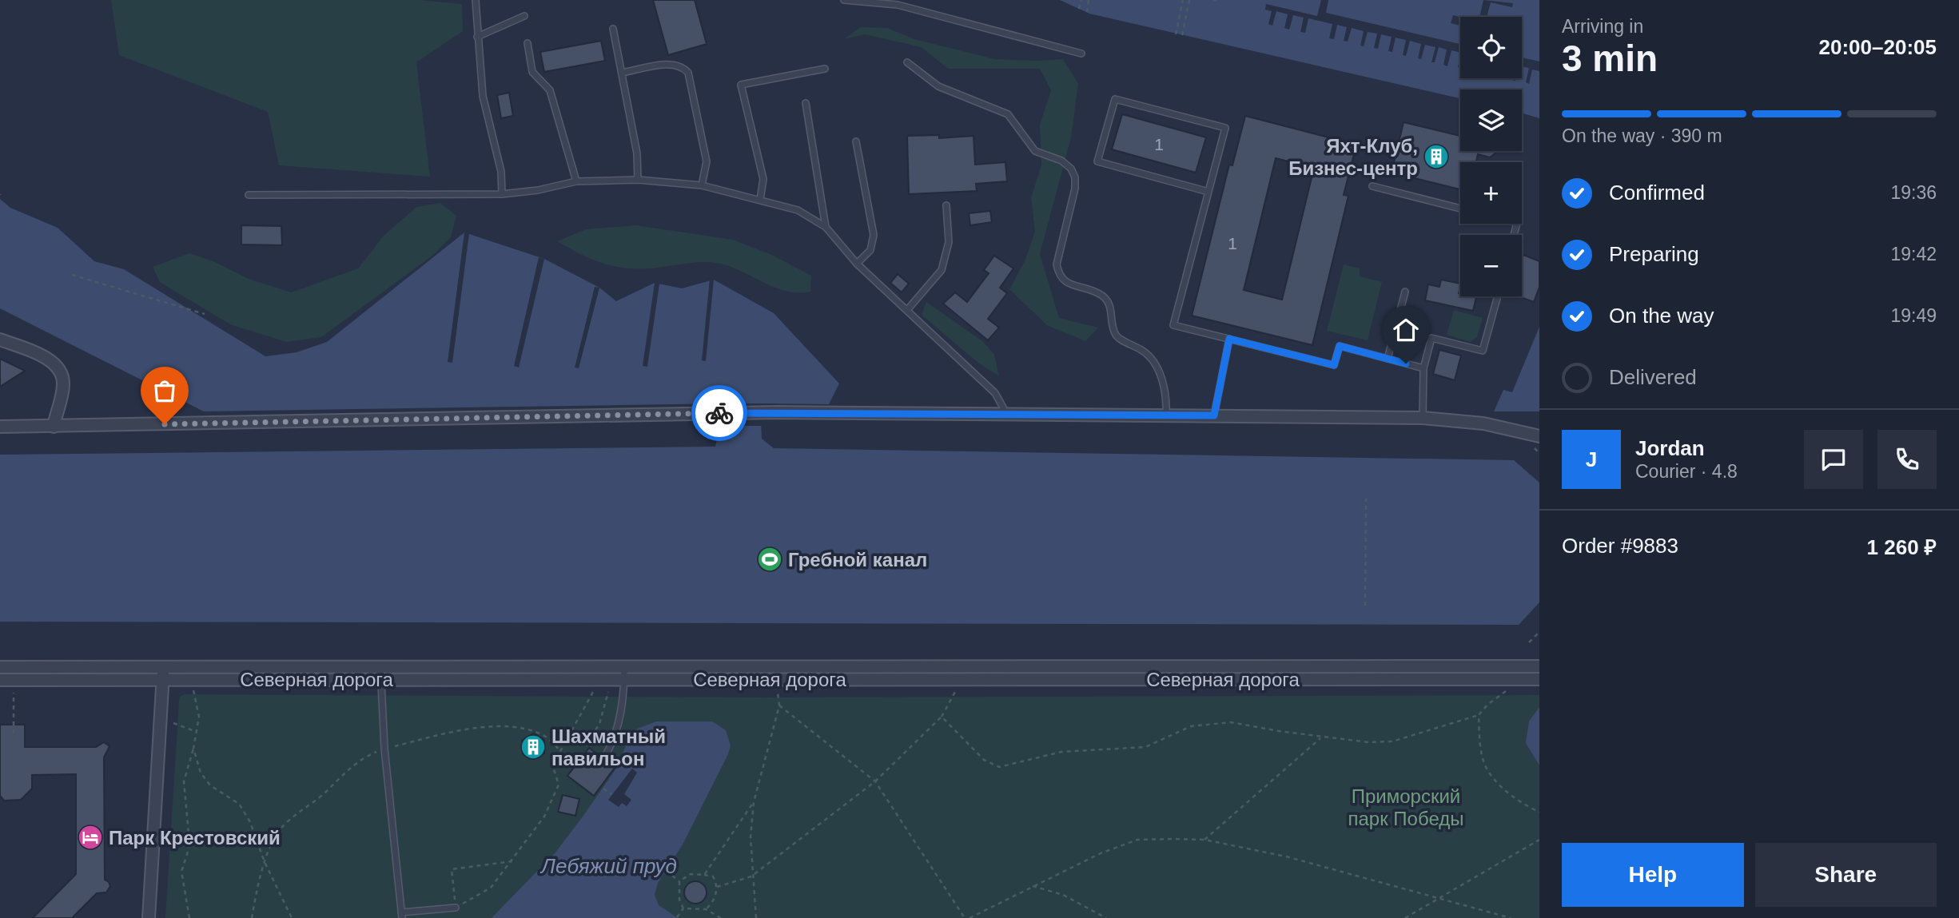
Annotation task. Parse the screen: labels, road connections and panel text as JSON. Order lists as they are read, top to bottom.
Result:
{
  "streets": {
    "street": ["Северная дорога"]
  },
  "water": ["Лебяжий пруд"],
  "parks": ["Приморский парк Победы"],
  "places": {
    "building": ["Яхт-Клуб, Бизнес-центр", "Шахматный павильон"],
    "sports": ["Гребной канал"],
    "hotel": ["Парк Крестовский"]
  },
  "house_numbers": ["1", "1"],
  "page": {
    "heading": ["3 min", "Arriving in", "20:00–20:05"],
    "panel": [
      "Jordan",
      "Courier · 4.8",
      "Order #9883",
      "1 260 ₽"
    ],
    "map_buttons": ["+", "−"],
    "bar": "On the way · 390 m",
    "list": [
      ["Confirmed", "19:36"],
      ["Preparing", "19:42"],
      ["On the way", "19:49"],
      "Delivered"
    ],
    "round": "J",
    "buttons": ["Help", "Share"]
  }
}
